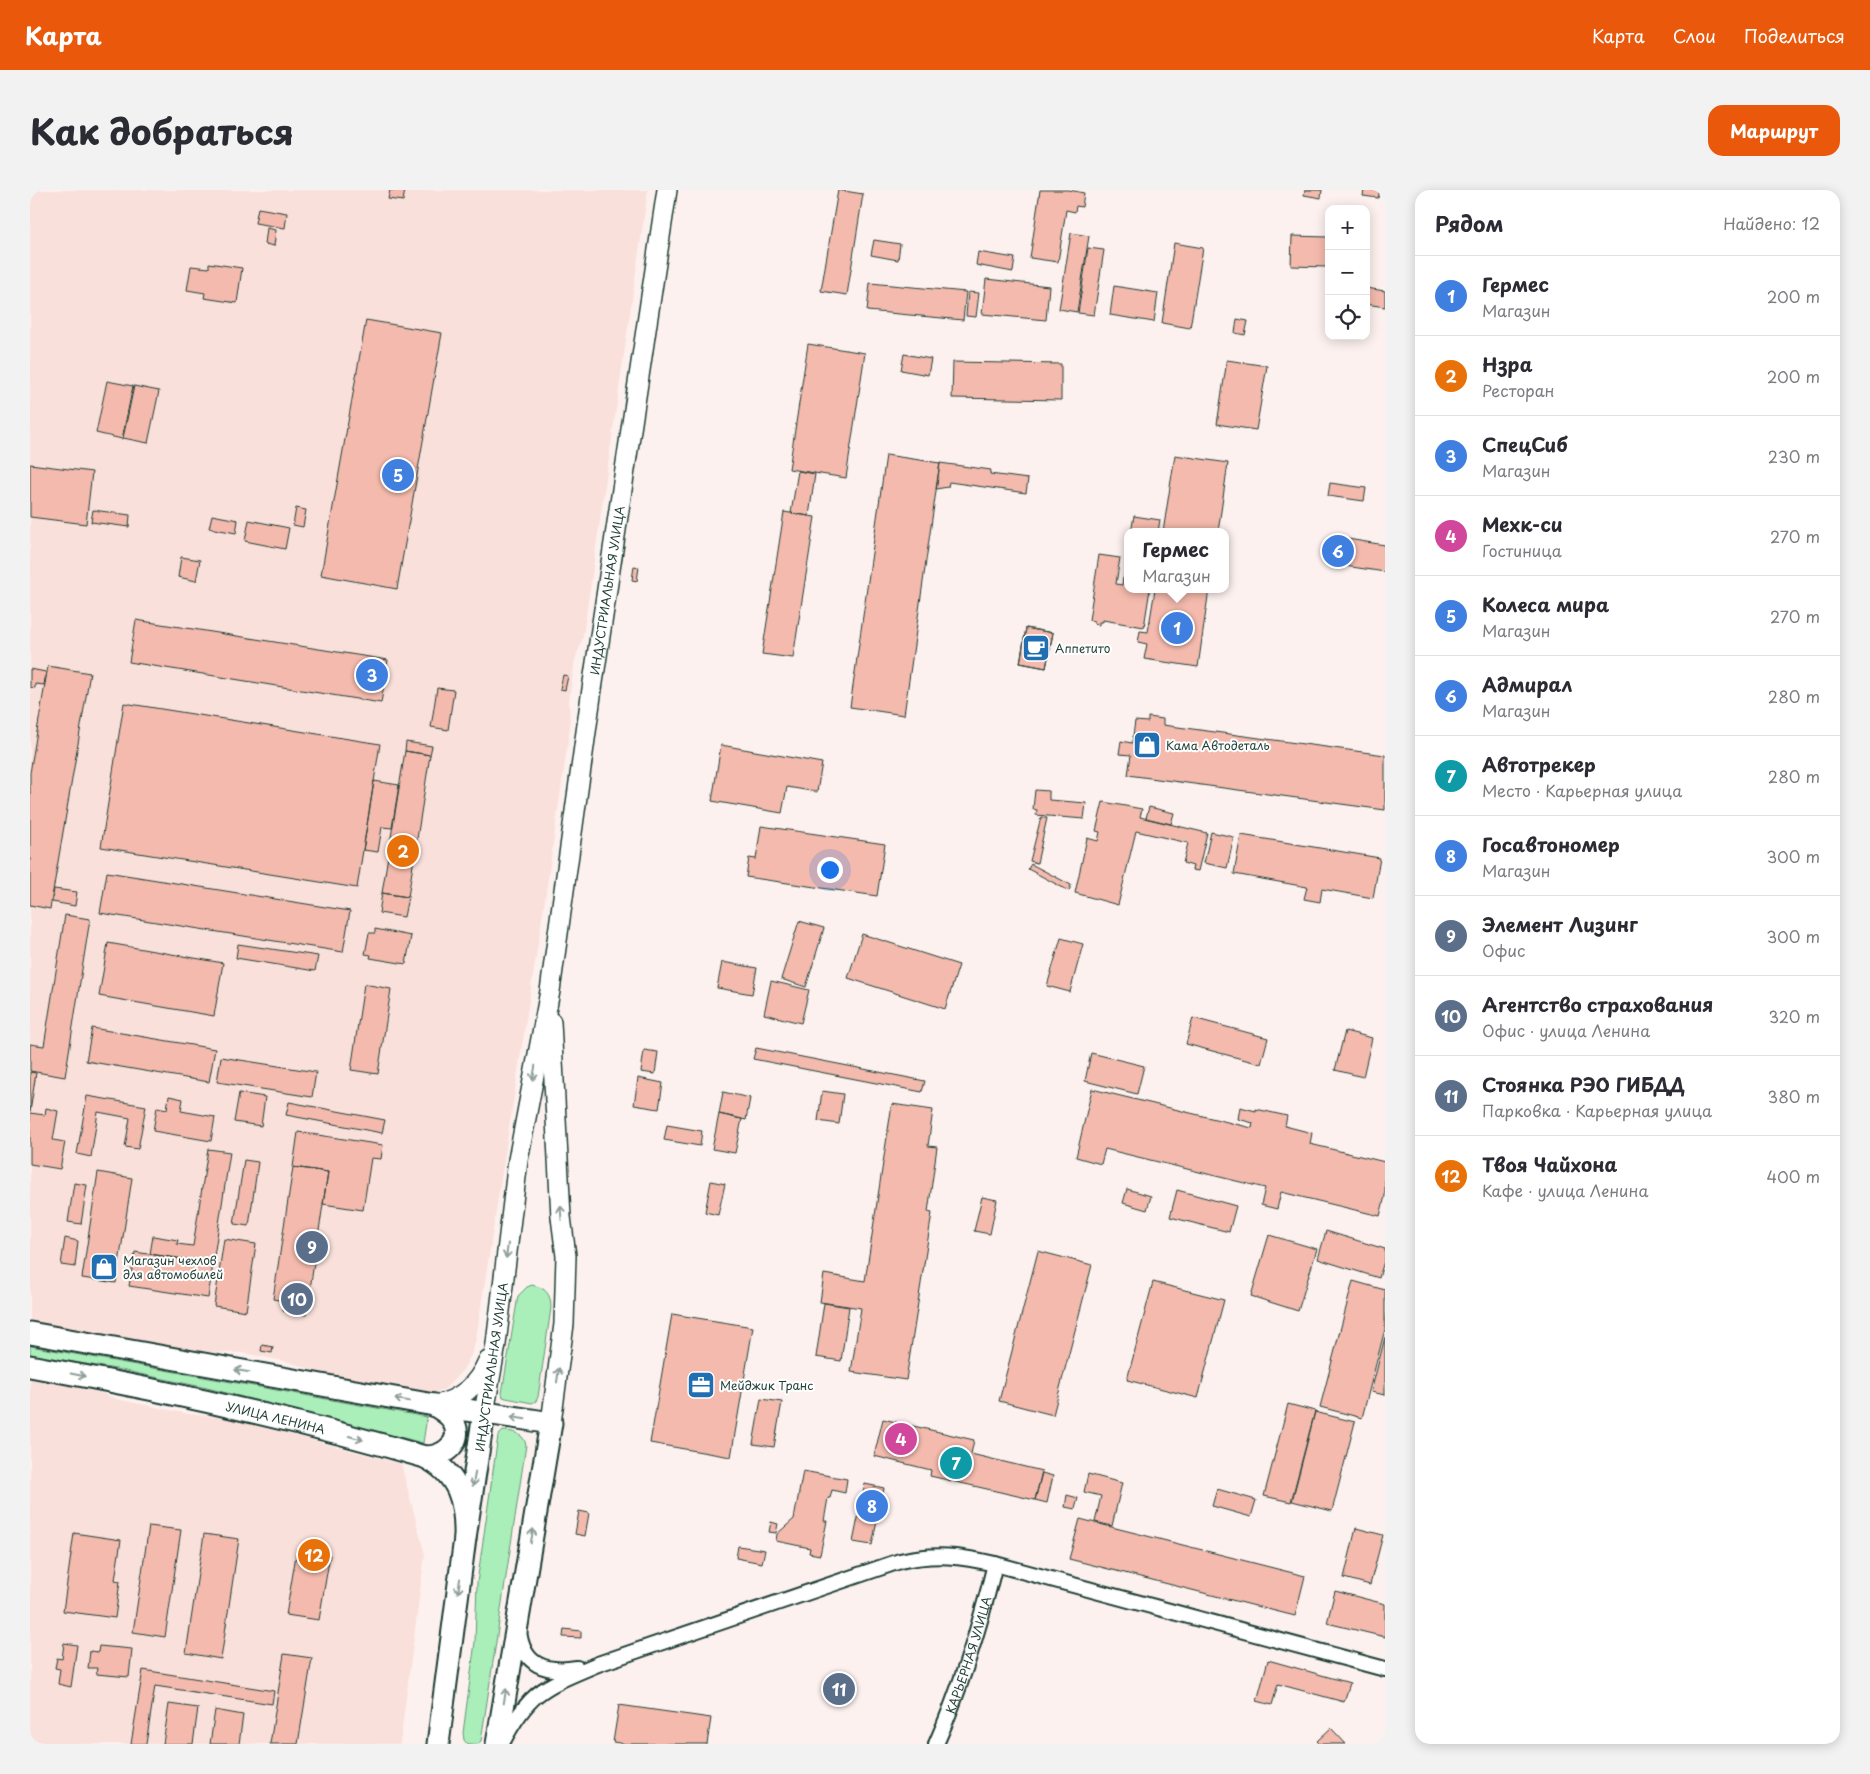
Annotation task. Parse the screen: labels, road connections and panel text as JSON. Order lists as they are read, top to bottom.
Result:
{
  "streets": {
    "main road": ["ИНДУСТРИАЛЬНАЯ УЛИЦА", "УЛИЦА ЛЕНИНА"],
    "street": ["КАРЬЕРНАЯ УЛИЦА"]
  },
  "crossings": [
    ["ИНДУСТРИАЛЬНАЯ УЛИЦА", "УЛИЦА ЛЕНИНА"]
  ],
  "places": {
    "cafe": ["Аппетито"],
    "shop": ["Кама Автодеталь", "Магазин чехлов для автомобилей"],
    "office": ["Мейджик Транс"]
  },
  "page": {
    "header": "Карта",
    "nav": ["Карта", "Слои", "Поделиться"],
    "title": "Как добраться",
    "buttons": "Маршрут",
    "heading": ["Рядом", "Найдено: 12"],
    "map_buttons": ["+", "−"],
    "list": [
      {
        "mark": "1",
        "name": "Гермес",
        "note": "Магазин",
        "value": "200 m"
      },
      {
        "mark": "2",
        "name": "Нзра",
        "note": "Ресторан",
        "value": "200 m"
      },
      {
        "mark": "3",
        "name": "СпецСиб",
        "note": "Магазин",
        "value": "230 m"
      },
      {
        "mark": "4",
        "name": "Мехк-си",
        "note": "Гостиница",
        "value": "270 m"
      },
      {
        "mark": "5",
        "name": "Колеса мира",
        "note": "Магазин",
        "value": "270 m"
      },
      {
        "mark": "6",
        "name": "Адмирал",
        "note": "Магазин",
        "value": "280 m"
      },
      {
        "mark": "7",
        "name": "Автотрекер",
        "note": "Место · Карьерная улица",
        "value": "280 m"
      },
      {
        "mark": "8",
        "name": "Госавтономер",
        "note": "Магазин",
        "value": "300 m"
      },
      {
        "mark": "9",
        "name": "Элемент Лизинг",
        "note": "Офис",
        "value": "300 m"
      },
      {
        "mark": "10",
        "name": "Агентство страхования",
        "note": "Офис · улица Ленина",
        "value": "320 m"
      },
      {
        "mark": "11",
        "name": "Стоянка РЭО ГИБДД",
        "note": "Парковка · Карьерная улица",
        "value": "380 m"
      },
      {
        "mark": "12",
        "name": "Твоя Чайхона",
        "note": "Кафе · улица Ленина",
        "value": "400 m"
      }
    ],
    "pins": [
      "5",
      "6",
      "1",
      "3",
      "2",
      "9",
      "10",
      "4",
      "7",
      "8",
      "12",
      "11"
    ],
    "popup": ["Гермес", "Магазин"]
  }
}
